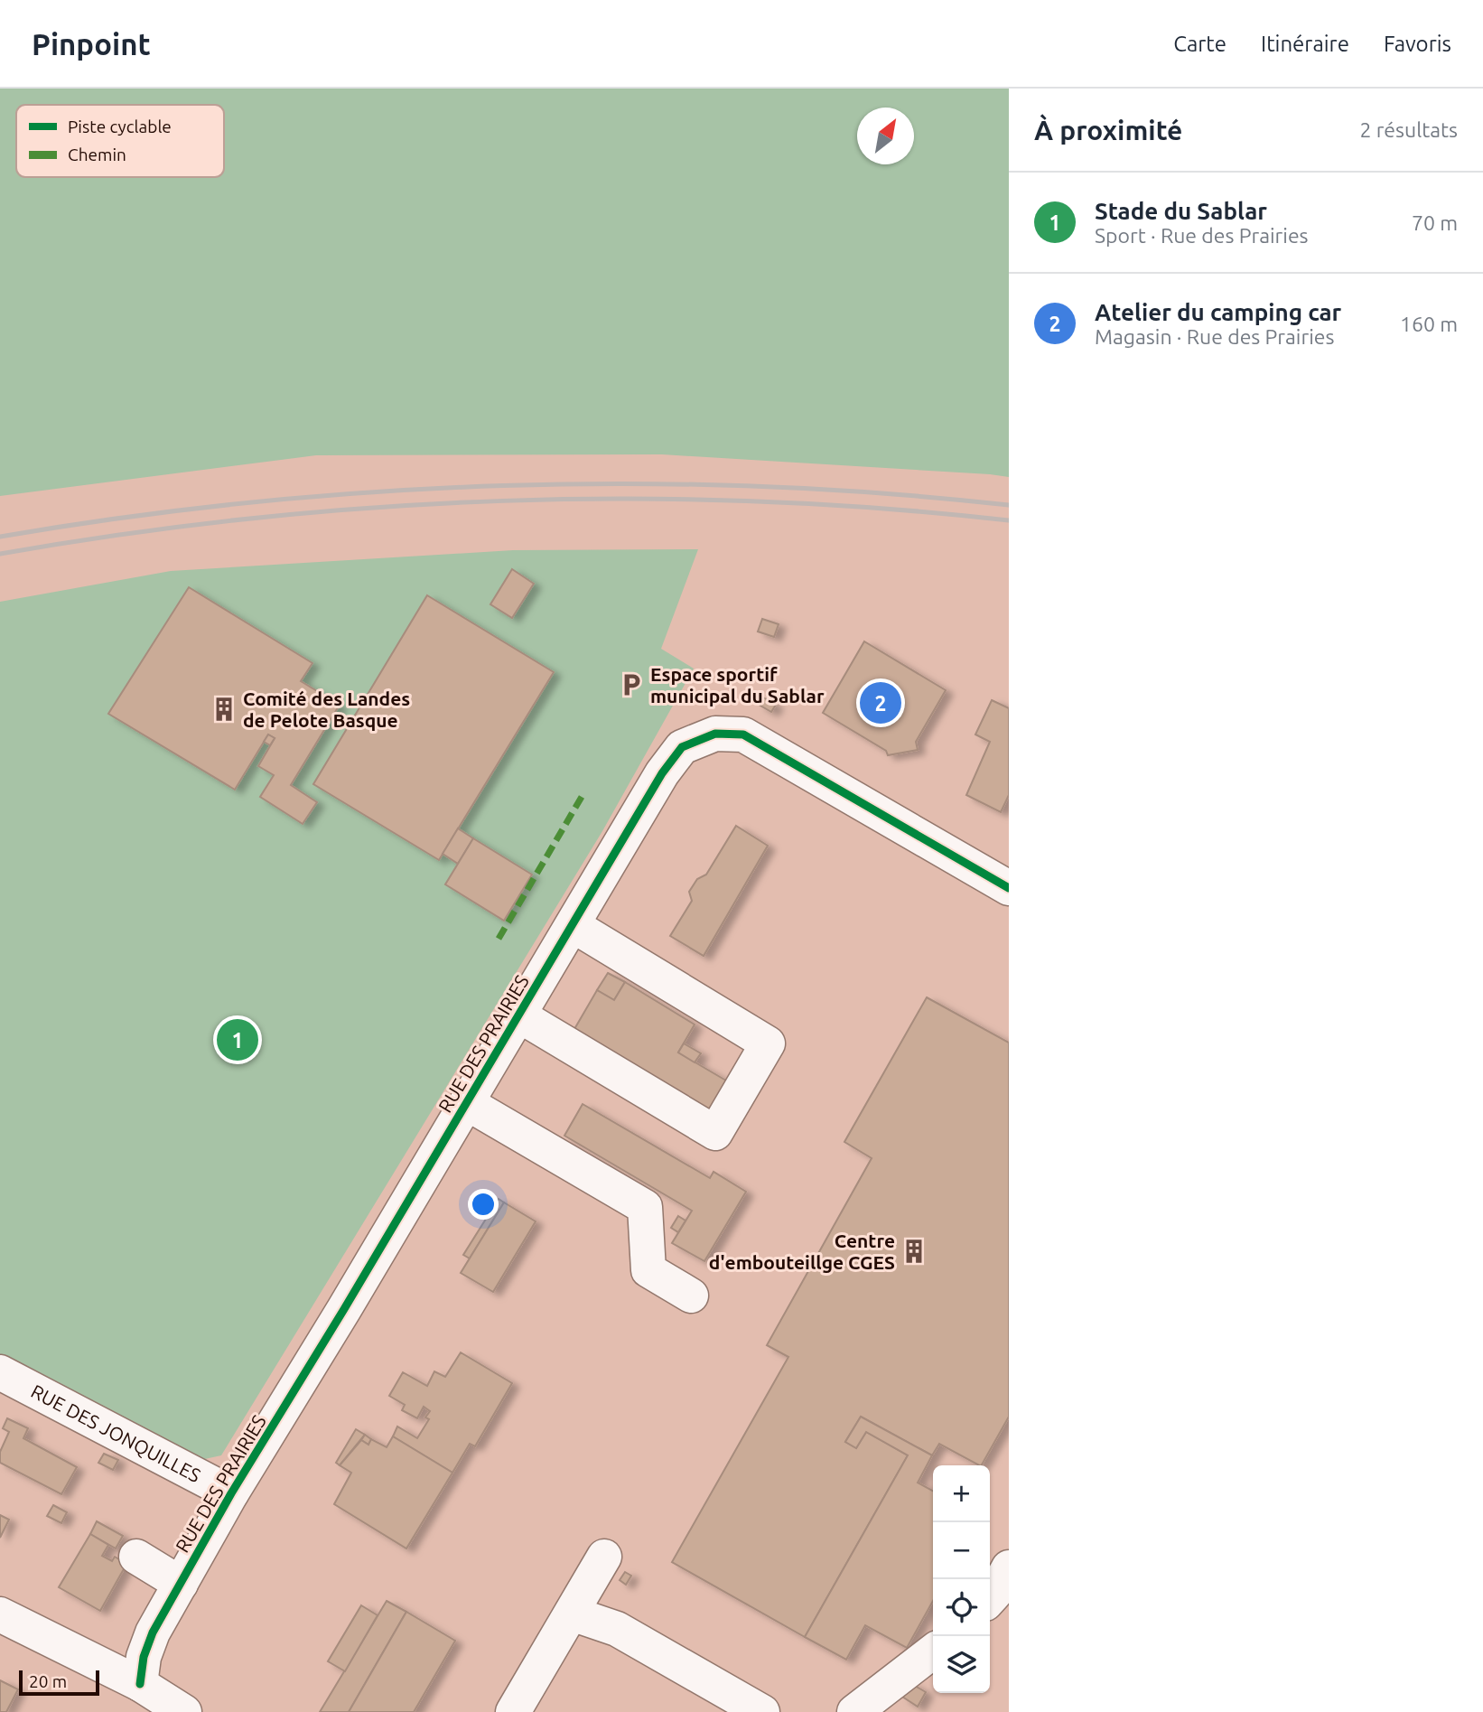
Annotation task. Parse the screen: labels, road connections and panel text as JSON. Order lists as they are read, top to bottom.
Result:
{
  "streets": {
    "street": ["RUE DES PRAIRIES", "RUE DES JONQUILLES"]
  },
  "crossings": [
    ["RUE DES PRAIRIES", "RUE DES JONQUILLES"]
  ],
  "places": {
    "parking": ["Espace sportif municipal du Sablar"],
    "building": ["Comité des Landes de Pelote Basque", "Centre d'embouteillge CGES"]
  },
  "legend": ["Piste cyclable", "Chemin"],
  "scale_bar": "20 m",
  "north": "top right",
  "page": {
    "header": "Pinpoint",
    "nav": ["Carte", "Itinéraire", "Favoris"],
    "heading": ["À proximité", "2 résultats"],
    "list": [
      {
        "mark": "1",
        "name": "Stade du Sablar",
        "note": "Sport · Rue des Prairies",
        "value": "70 m"
      },
      {
        "mark": "2",
        "name": "Atelier du camping car",
        "note": "Magasin · Rue des Prairies",
        "value": "160 m"
      }
    ],
    "pins": ["2", "1"],
    "map_buttons": ["+", "−"],
    "scale": "20 m"
  }
}
